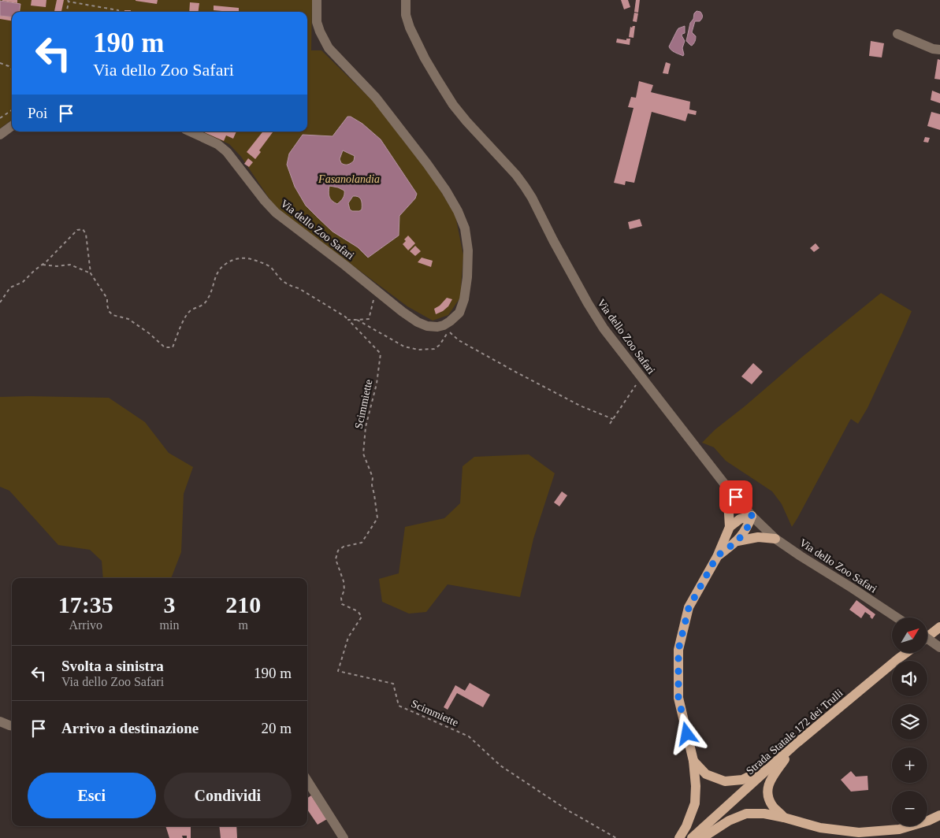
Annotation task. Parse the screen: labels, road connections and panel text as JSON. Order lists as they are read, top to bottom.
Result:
{
  "streets": {
    "main road": ["Strada Statale 172 dei Trulli"],
    "street": ["Via dello Zoo Safari"],
    "path": ["Scimmiette"]
  },
  "parks": ["Fasanolandia"],
  "north": "top right",
  "page": {
    "turn": ["190 m", "Via dello Zoo Safari"],
    "then": "Poi",
    "eta": [
      "17:35",
      "Arrivo",
      "3",
      "min",
      "210",
      "m"
    ],
    "map_buttons": ["+", "−"],
    "list": [
      {
        "name": "Svolta a sinistra",
        "note": "Via dello Zoo Safari",
        "value": "190 m"
      },
      {
        "name": "Arrivo a destinazione",
        "value": "20 m"
      }
    ],
    "buttons": ["Esci", "Condividi"]
  }
}
